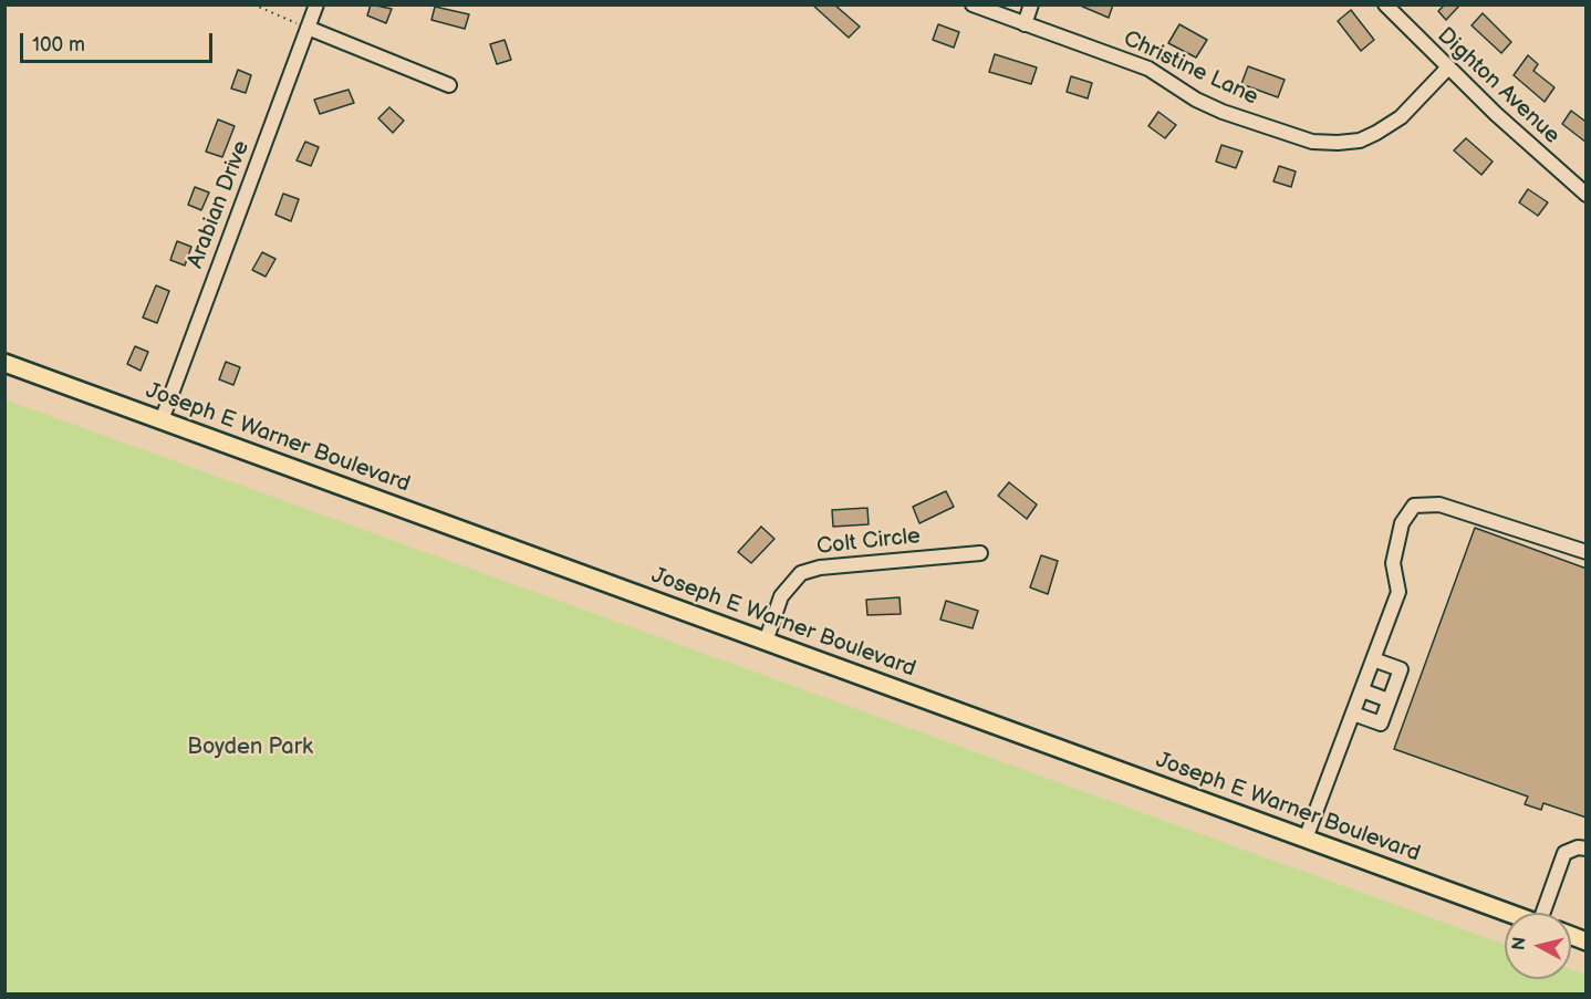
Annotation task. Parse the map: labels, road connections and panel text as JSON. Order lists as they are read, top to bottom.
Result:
{
  "streets": {
    "main road": ["Joseph E Warner Boulevard"],
    "street": [
      "Christine Lane",
      "Dighton Avenue",
      "Arabian Drive",
      "Colt Circle"
    ]
  },
  "crossings": [
    ["Christine Lane", "Dighton Avenue"],
    ["Arabian Drive", "Joseph E Warner Boulevard"],
    ["Joseph E Warner Boulevard", "Colt Circle"]
  ],
  "parks": ["Boyden Park"],
  "scale_bar": "100 m",
  "north": "left"
}
